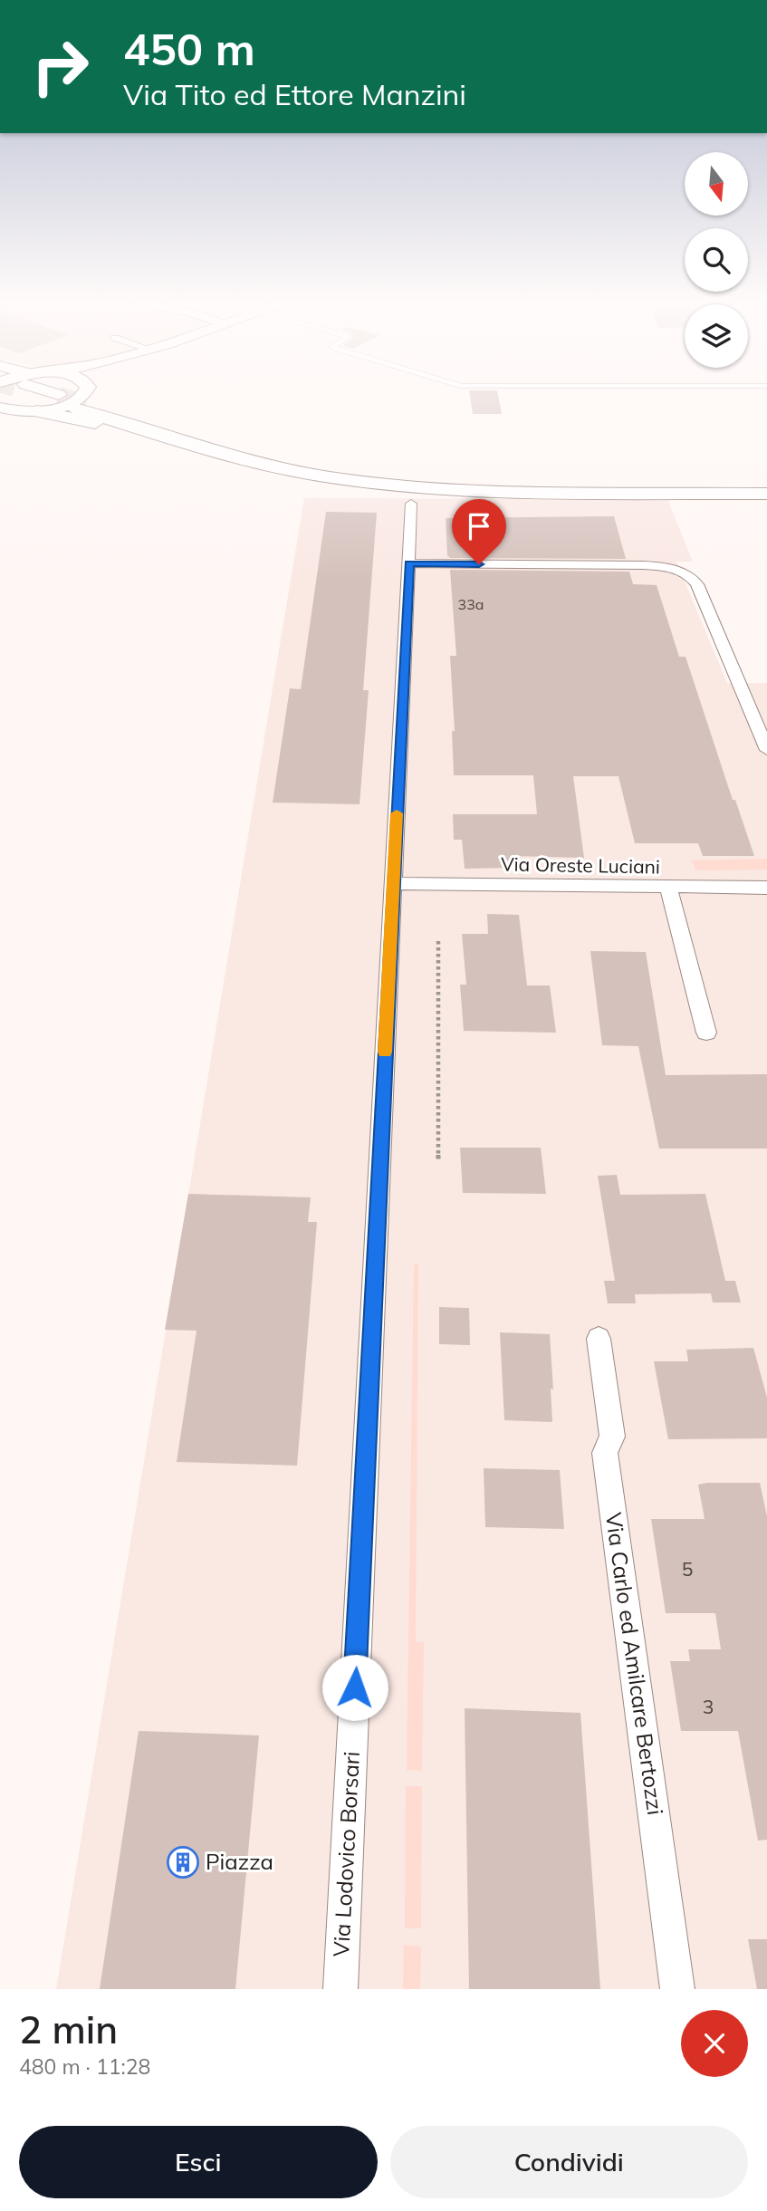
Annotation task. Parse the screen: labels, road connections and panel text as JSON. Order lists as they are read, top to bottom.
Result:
{
  "streets": {
    "street": ["Via Oreste Luciani", "Via Carlo ed Amilcare Bertozzi", "Via Lodovico Borsari"]
  },
  "crossings": [
    ["Via Oreste Luciani", "Via Lodovico Borsari"]
  ],
  "places": {
    "building": ["Piazza"]
  },
  "house_numbers": ["33a", "5", "3"],
  "north": "bottom",
  "page": {
    "turn": ["450 m", "Via Tito ed Ettore Manzini"],
    "heading": ["2 min", "480 m · 11:28"],
    "buttons": ["Esci", "Condividi"]
  }
}
